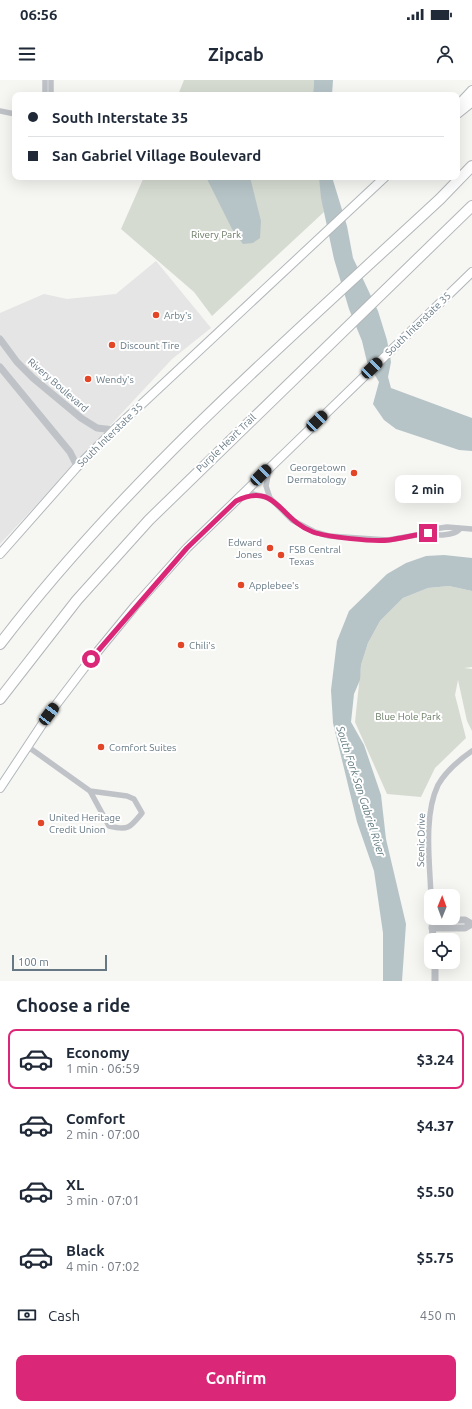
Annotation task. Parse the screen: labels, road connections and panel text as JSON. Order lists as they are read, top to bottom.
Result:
{
  "streets": {
    "highway": ["Purple Heart Trail"],
    "main road": ["South Interstate 35"],
    "street": ["Rivery Boulevard", "Scenic Drive"]
  },
  "crossings": [
    ["South Interstate 35", "Rivery Boulevard"]
  ],
  "water": ["South Fork San Gabriel River"],
  "parks": ["Rivery Park", "Blue Hole Park"],
  "places": [
    "Arby's",
    "Discount Tire",
    "Wendy's",
    "Georgetown Dermatology",
    "Edward Jones",
    "FSB Central Texas",
    "Applebee's",
    "Chili's",
    "Comfort Suites",
    "United Heritage Credit Union"
  ],
  "scale_bar": "100 m",
  "north": "top",
  "page": {
    "status": "06:56",
    "header": "Zipcab",
    "banner": ["South Interstate 35", "San Gabriel Village Boulevard"],
    "bubble": "2 min",
    "scale": "100 m",
    "heading": "Choose a ride",
    "list": [
      {
        "name": "Economy",
        "note": "1 min · 06:59",
        "value": "$3.24"
      },
      {
        "name": "Comfort",
        "note": "2 min · 07:00",
        "value": "$4.37"
      },
      {
        "name": "XL",
        "note": "3 min · 07:01",
        "value": "$5.50"
      },
      {
        "name": "Black",
        "note": "4 min · 07:02",
        "value": "$5.75"
      }
    ],
    "pay": ["Cash", "450 m"],
    "buttons": "Confirm"
  }
}
